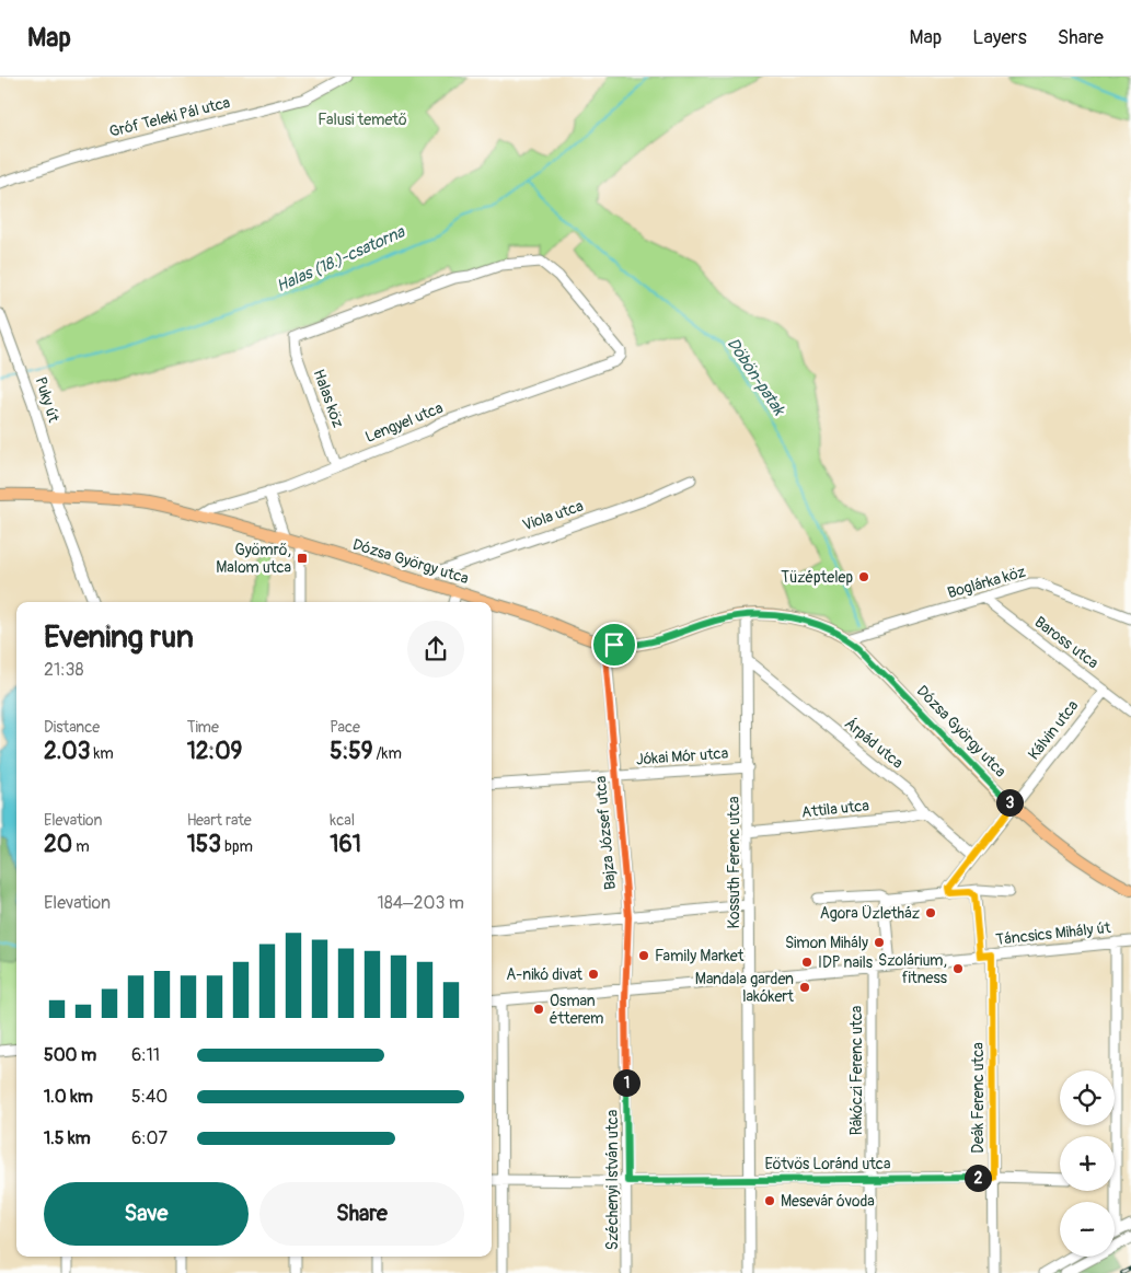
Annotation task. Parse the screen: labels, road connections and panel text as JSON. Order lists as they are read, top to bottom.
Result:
{
  "streets": {
    "main road": ["Dózsa György utca"],
    "street": [
      "Gróf Teleki Pál utca",
      "Halas köz",
      "Puky út",
      "Lengyel utca",
      "Viola utca",
      "Boglárka köz",
      "Baross utca",
      "Kálvin utca",
      "Árpád utca",
      "Jókai Mór utca",
      "Attila utca",
      "Bajza József utca",
      "Kossuth Ferenc utca",
      "Táncsics Mihály út",
      "Rákóczi Ferenc utca",
      "Deák Ferenc utca",
      "Eötvös Loránd utca",
      "Széchenyi István utca"
    ]
  },
  "crossings": [
    ["Halas köz", "Lengyel utca"],
    ["Puky út", "Dózsa György utca"],
    ["Lengyel utca", "Dózsa György utca"],
    ["Viola utca", "Dózsa György utca"],
    ["Dózsa György utca", "Boglárka köz"],
    ["Dózsa György utca", "Kálvin utca"],
    ["Dózsa György utca", "Bajza József utca"],
    ["Dózsa György utca", "Kossuth Ferenc utca"],
    ["Boglárka köz", "Baross utca"],
    ["Baross utca", "Kálvin utca"],
    ["Kálvin utca", "Árpád utca"],
    ["Árpád utca", "Attila utca"],
    ["Árpád utca", "Kossuth Ferenc utca"],
    ["Jókai Mór utca", "Bajza József utca"],
    ["Jókai Mór utca", "Kossuth Ferenc utca"],
    ["Attila utca", "Kossuth Ferenc utca"],
    ["Bajza József utca", "Táncsics Mihály út"],
    ["Bajza József utca", "Széchenyi István utca"],
    ["Kossuth Ferenc utca", "Táncsics Mihály út"],
    ["Kossuth Ferenc utca", "Eötvös Loránd utca"],
    ["Táncsics Mihály út", "Rákóczi Ferenc utca"],
    ["Táncsics Mihály út", "Deák Ferenc utca"],
    ["Táncsics Mihály út", "Széchenyi István utca"],
    ["Rákóczi Ferenc utca", "Eötvös Loránd utca"],
    ["Deák Ferenc utca", "Eötvös Loránd utca"],
    ["Eötvös Loránd utca", "Széchenyi István utca"]
  ],
  "water": ["Halas (18.)-csatorna", "Döbön-patak"],
  "parks": ["Falusi temető"],
  "places": {
    "transit": ["Gyömrő, Malom utca"],
    "other": [
      "Tüzéptelep",
      "Agora Üzletház",
      "Simon Mihály",
      "Family Market",
      "IDP nails",
      "Szolárium, fitness",
      "A-nikó divat",
      "Mandala garden lakókert",
      "Osman étterem",
      "Mesevár óvoda"
    ]
  },
  "page": {
    "header": "Map",
    "nav": ["Map", "Layers", "Share"],
    "heading": ["Evening run", "21:38"],
    "stats": [
      ["Distance", "2.03 km"],
      ["Time", "12:09"],
      ["Pace", "5:59 /km"],
      ["Elevation", "20 m"],
      ["Heart rate", "153 bpm"],
      ["kcal", "161"]
    ],
    "pins": ["3", "1", "2"],
    "chart": ["Elevation", "184–203 m"],
    "list": [
      {
        "name": "500 m",
        "note": "6:11"
      },
      {
        "name": "1.0 km",
        "note": "5:40"
      },
      {
        "name": "1.5 km",
        "note": "6:07"
      }
    ],
    "map_buttons": ["+", "−"],
    "buttons": ["Save", "Share"]
  }
}
